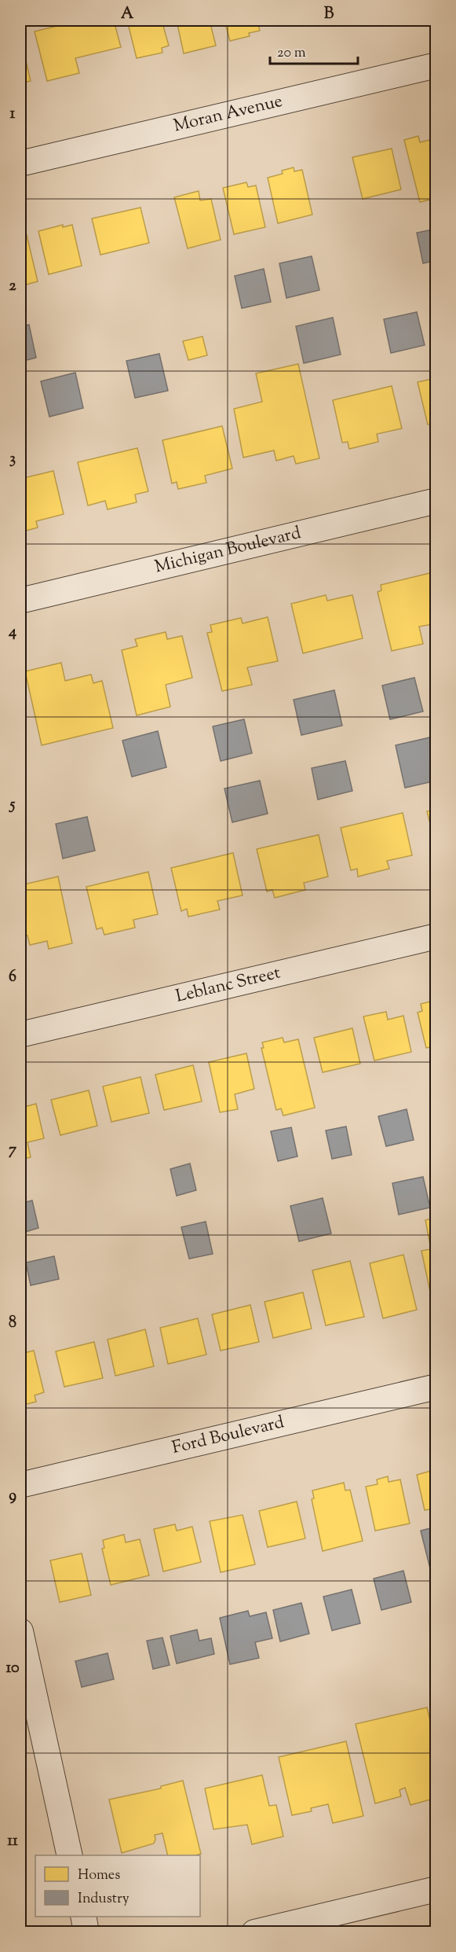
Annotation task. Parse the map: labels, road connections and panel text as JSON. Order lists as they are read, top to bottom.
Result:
{
  "streets": {
    "street": [
      "Moran Avenue",
      "Michigan Boulevard",
      "Leblanc Street",
      "Ford Boulevard"
    ]
  },
  "legend": ["Homes", "Industry"],
  "scale_bar": "20 m",
  "grid": {
    "columns": ["A", "B"],
    "rows": [
      "1",
      "2",
      "3",
      "4",
      "5",
      "6",
      "7",
      "8",
      "9",
      "10",
      "11"
    ]
  }
}
